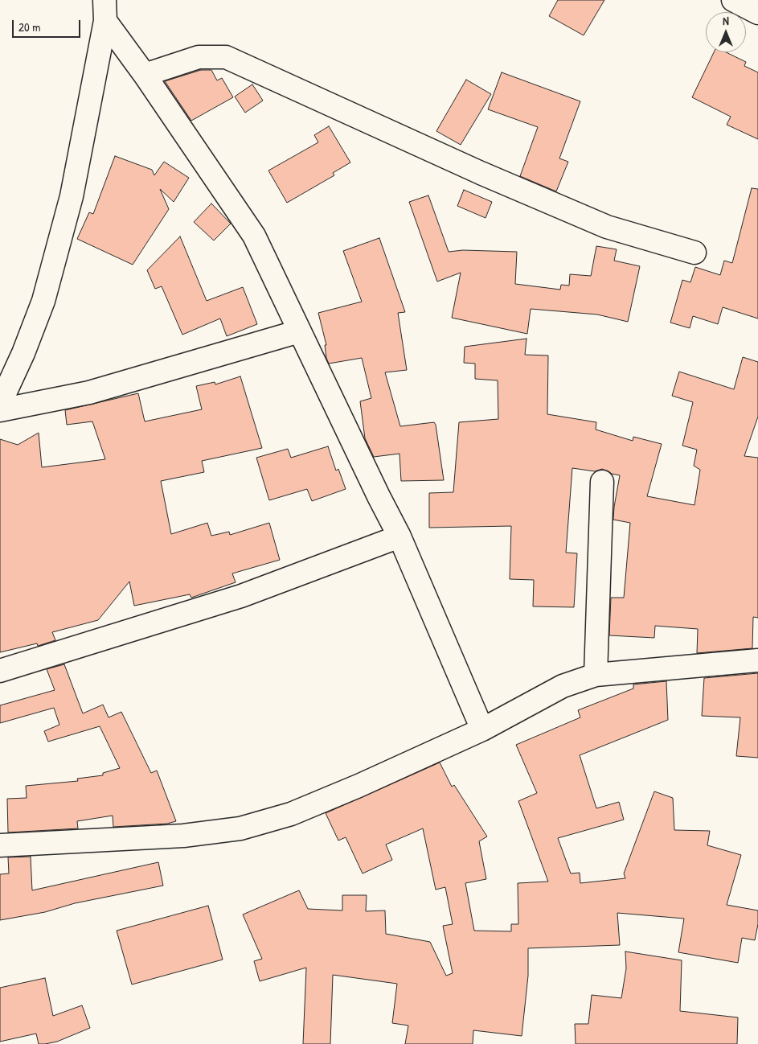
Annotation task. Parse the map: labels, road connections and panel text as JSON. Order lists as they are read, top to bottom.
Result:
{
  "scale_bar": "20 m",
  "north": "top"
}
